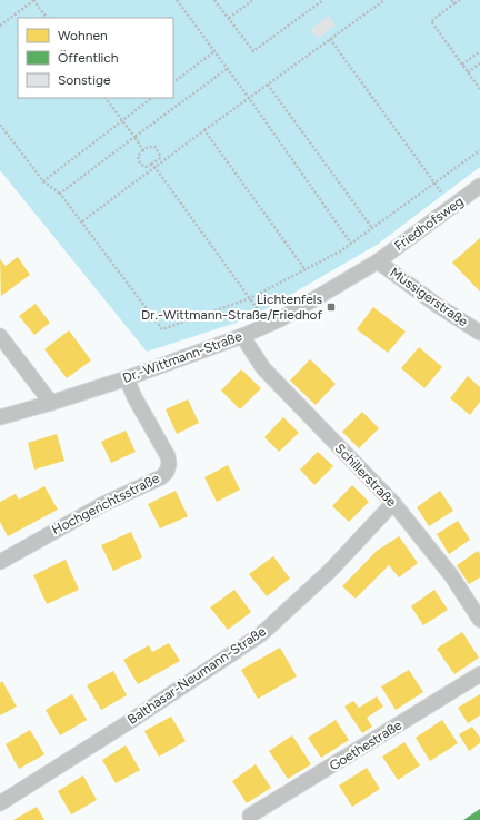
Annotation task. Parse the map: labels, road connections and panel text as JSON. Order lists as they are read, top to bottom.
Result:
{
  "streets": {
    "street": [
      "Friedhofsweg",
      "Müssigerstraße",
      "Dr.-Wittmann-Straße",
      "Schillerstraße",
      "Hochgerichtsstraße",
      "Balthasar-Neumann-Straße",
      "Goethestraße"
    ]
  },
  "crossings": [
    ["Friedhofsweg", "Müssigerstraße"],
    ["Friedhofsweg", "Dr.-Wittmann-Straße"],
    ["Müssigerstraße", "Dr.-Wittmann-Straße"],
    ["Dr.-Wittmann-Straße", "Schillerstraße"],
    ["Dr.-Wittmann-Straße", "Hochgerichtsstraße"],
    ["Schillerstraße", "Balthasar-Neumann-Straße"]
  ],
  "places": {
    "transit": ["Lichtenfels Dr.-Wittmann-Straße/Friedhof"]
  },
  "legend": ["Wohnen", "Öffentlich", "Sonstige"]
}
